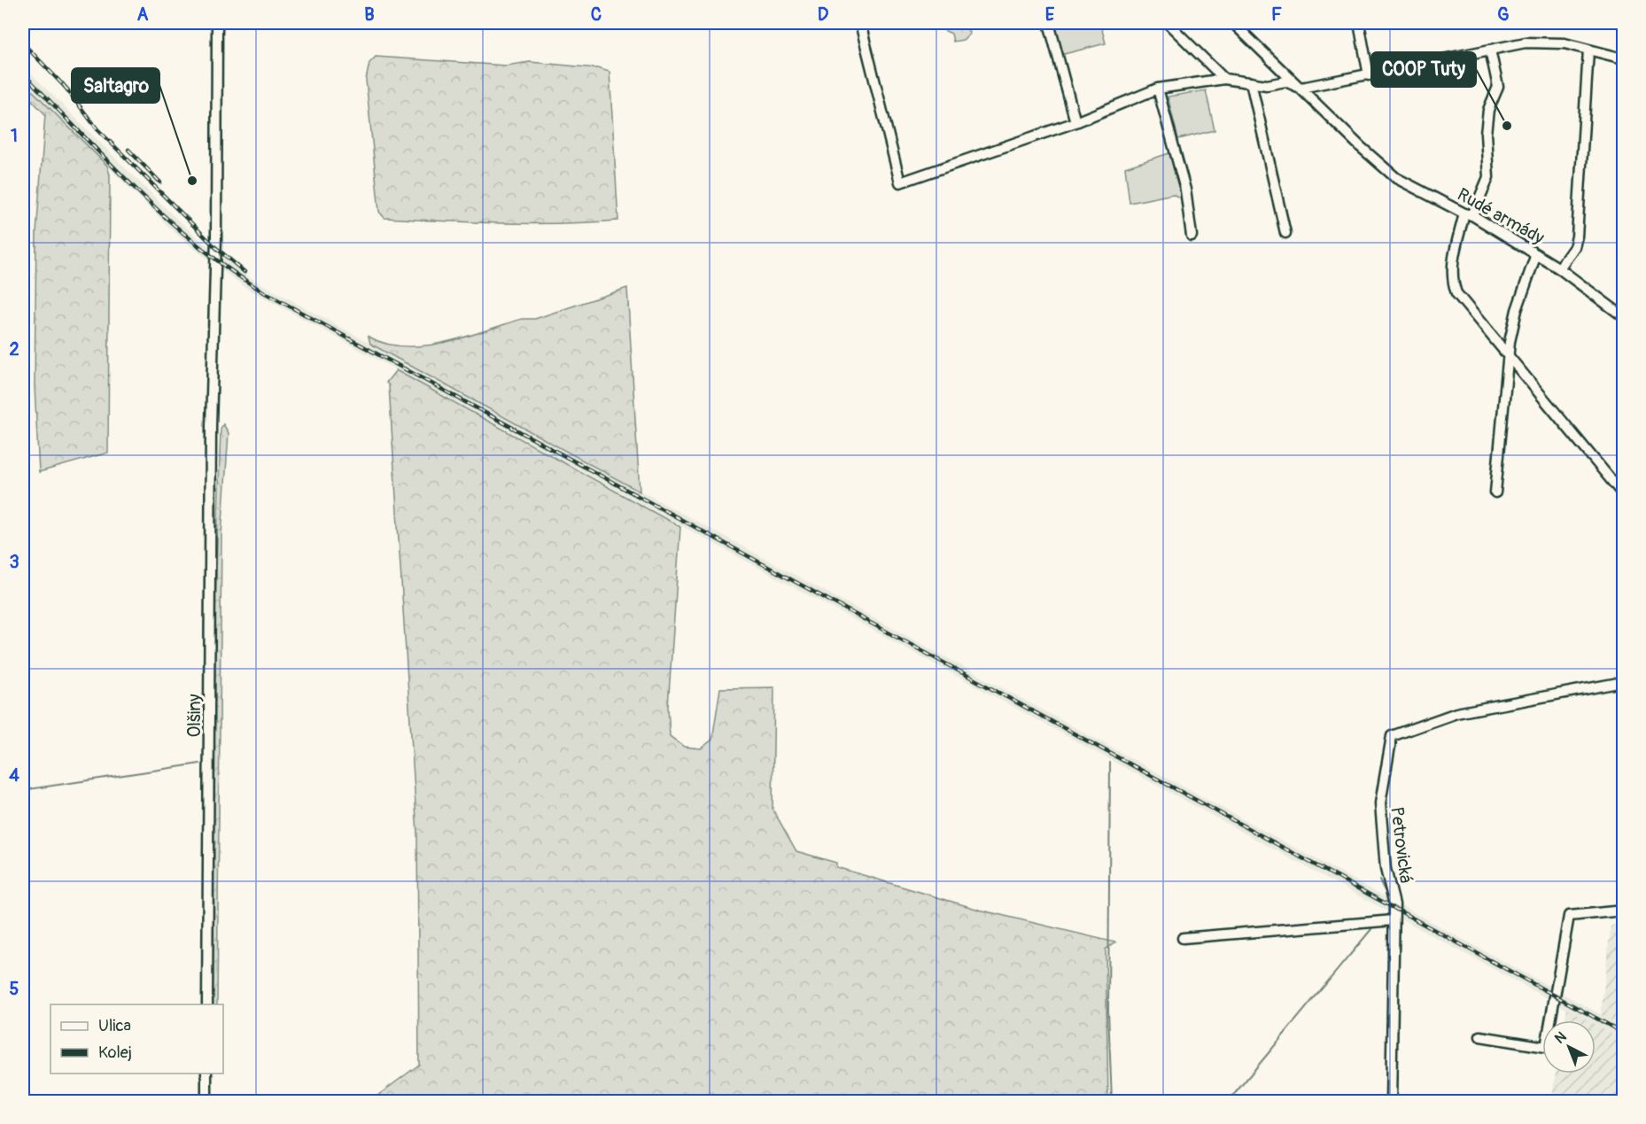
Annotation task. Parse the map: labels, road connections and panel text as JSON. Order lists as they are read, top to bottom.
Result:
{
  "streets": {
    "street": ["Rudé armády", "Olšiny", "Petrovická"]
  },
  "places": ["COOP Tuty", "Saltagro"],
  "legend": ["Ulica", "Kolej"],
  "north": "top left",
  "grid": {
    "columns": [
      "A",
      "B",
      "C",
      "D",
      "E",
      "F",
      "G"
    ],
    "rows": [
      "1",
      "2",
      "3",
      "4",
      "5"
    ]
  }
}
